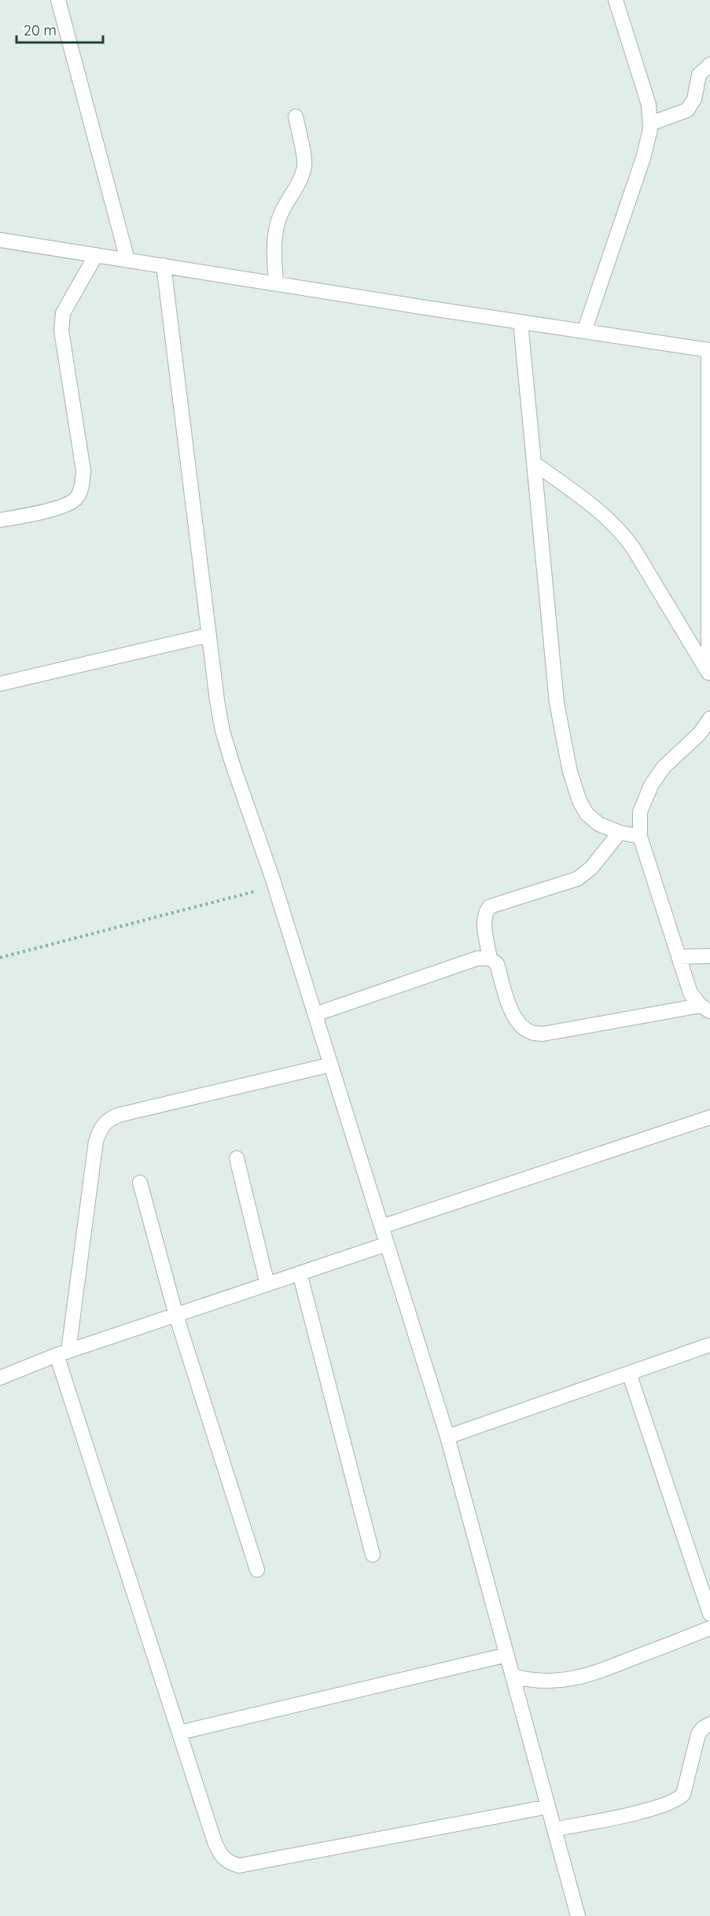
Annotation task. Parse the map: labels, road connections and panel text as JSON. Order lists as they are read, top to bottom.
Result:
{
  "scale_bar": "20 m"
}
